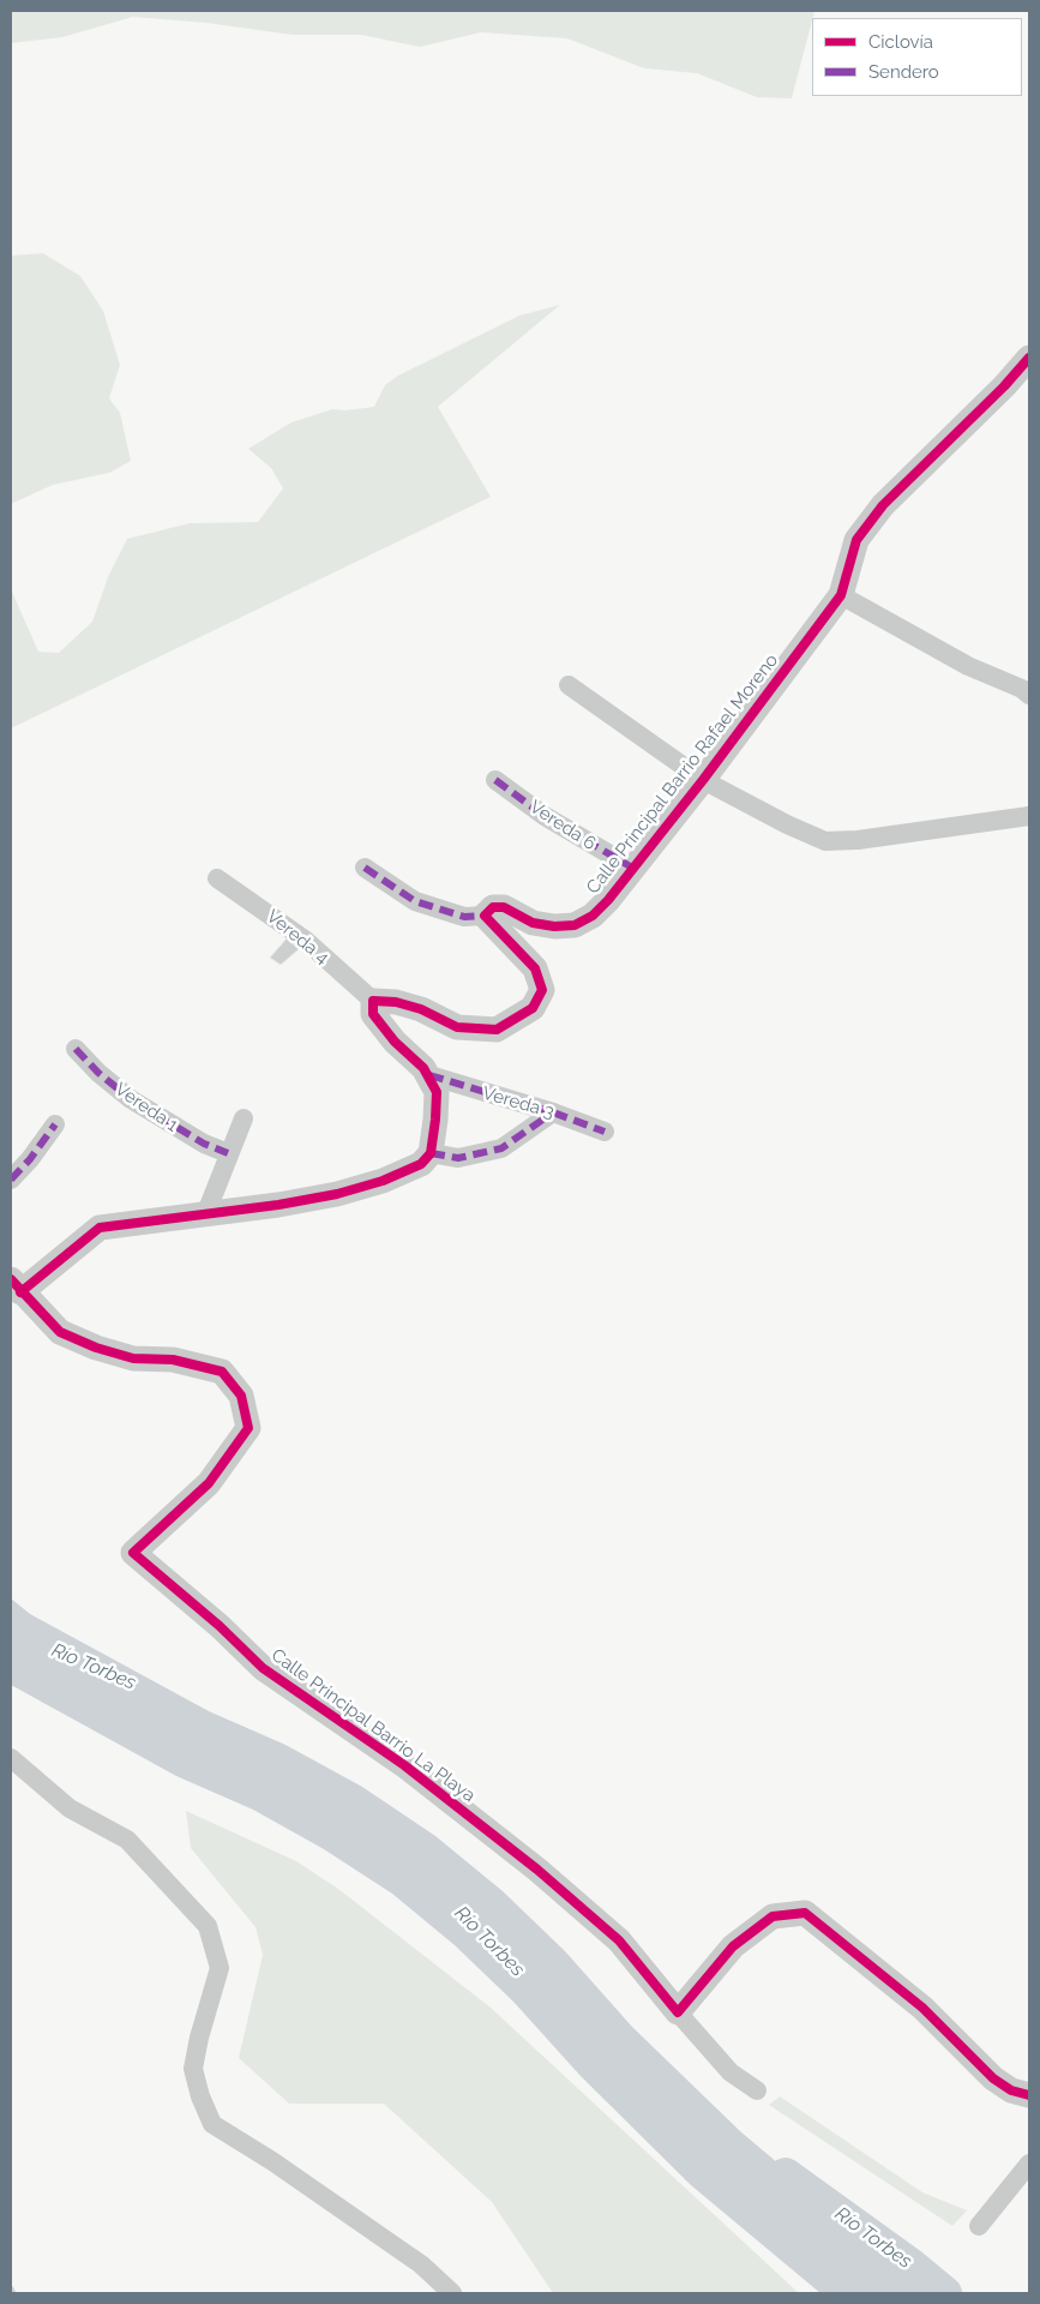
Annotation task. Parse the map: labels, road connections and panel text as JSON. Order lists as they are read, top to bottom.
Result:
{
  "streets": {
    "street": [
      "Calle Principal Barrio Rafael Moreno",
      "Vereda 6",
      "Vereda 4",
      "Vereda 3",
      "Vereda 1",
      "Calle Principal Barrio La Playa"
    ]
  },
  "crossings": [
    ["Calle Principal Barrio Rafael Moreno", "Vereda 6"]
  ],
  "water": ["Río Torbes"],
  "legend": ["Ciclovía", "Sendero"]
}
